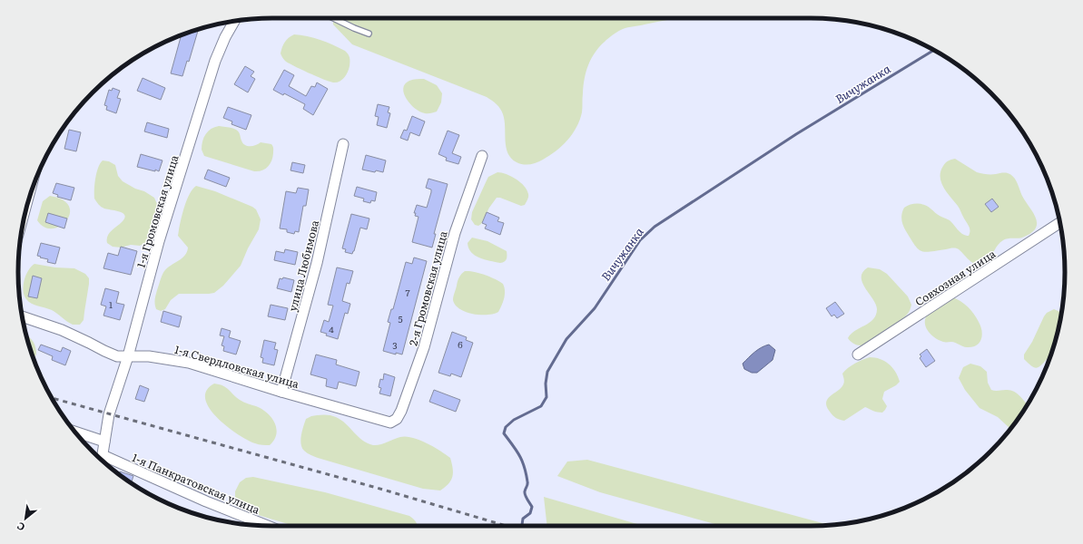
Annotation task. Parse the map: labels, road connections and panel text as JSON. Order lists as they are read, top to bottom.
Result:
{
  "streets": {
    "street": [
      "1-я Громовская улица",
      "улица Любимова",
      "Совхозная улица",
      "2-я Громовская улица",
      "1-я Свердловская улица",
      "1-я Панкратовская улица"
    ]
  },
  "crossings": [
    ["1-я Громовская улица", "1-я Свердловская улица"],
    ["1-я Громовская улица", "1-я Панкратовская улица"],
    ["улица Любимова", "1-я Свердловская улица"],
    ["2-я Громовская улица", "1-я Свердловская улица"]
  ],
  "water": ["Вичужанка"],
  "house_numbers": [
    "7",
    "1",
    "5",
    "4",
    "6",
    "3"
  ],
  "north": "bottom left"
}
